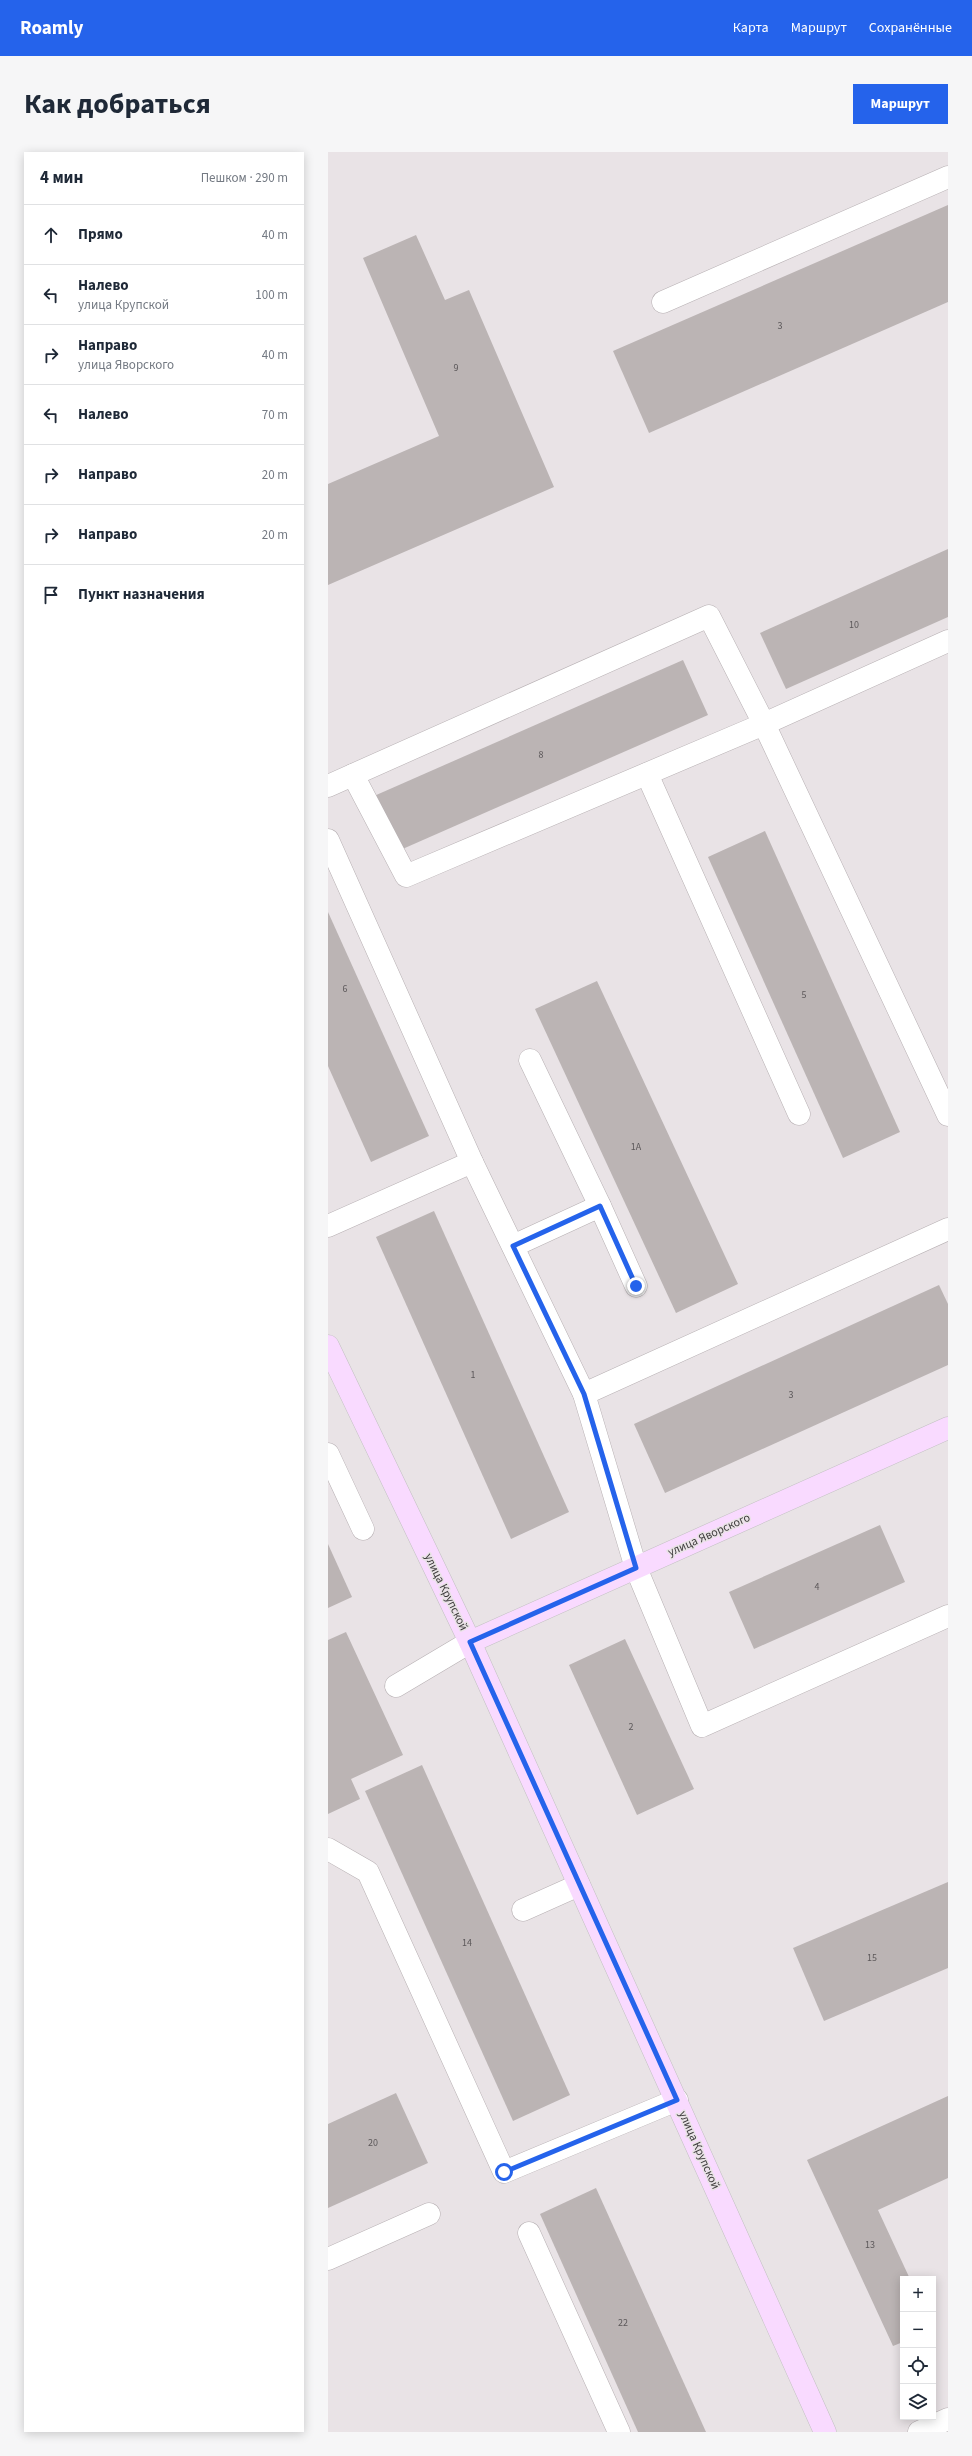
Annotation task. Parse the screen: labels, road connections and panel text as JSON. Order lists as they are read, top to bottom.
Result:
{
  "streets": {
    "main road": ["улица Яворского", "улица Крупской"]
  },
  "crossings": [
    ["улица Яворского", "улица Крупской"]
  ],
  "house_numbers": [
    "3",
    "9",
    "10",
    "8",
    "6",
    "5",
    "1А",
    "1",
    "3",
    "4",
    "2",
    "14",
    "15",
    "20",
    "13",
    "22"
  ],
  "page": {
    "header": "Roamly",
    "nav": ["Карта", "Маршрут", "Сохранённые"],
    "title": "Как добраться",
    "buttons": "Маршрут",
    "heading": ["4 мин", "Пешком · 290 m"],
    "list": [
      ["Прямо", "40 m"],
      ["Налево", "улица Крупской", "100 m"],
      ["Направо", "улица Яворского", "40 m"],
      ["Налево", "70 m"],
      ["Направо", "20 m"],
      ["Направо", "20 m"],
      "Пункт назначения"
    ],
    "map_buttons": ["+", "−"]
  }
}
